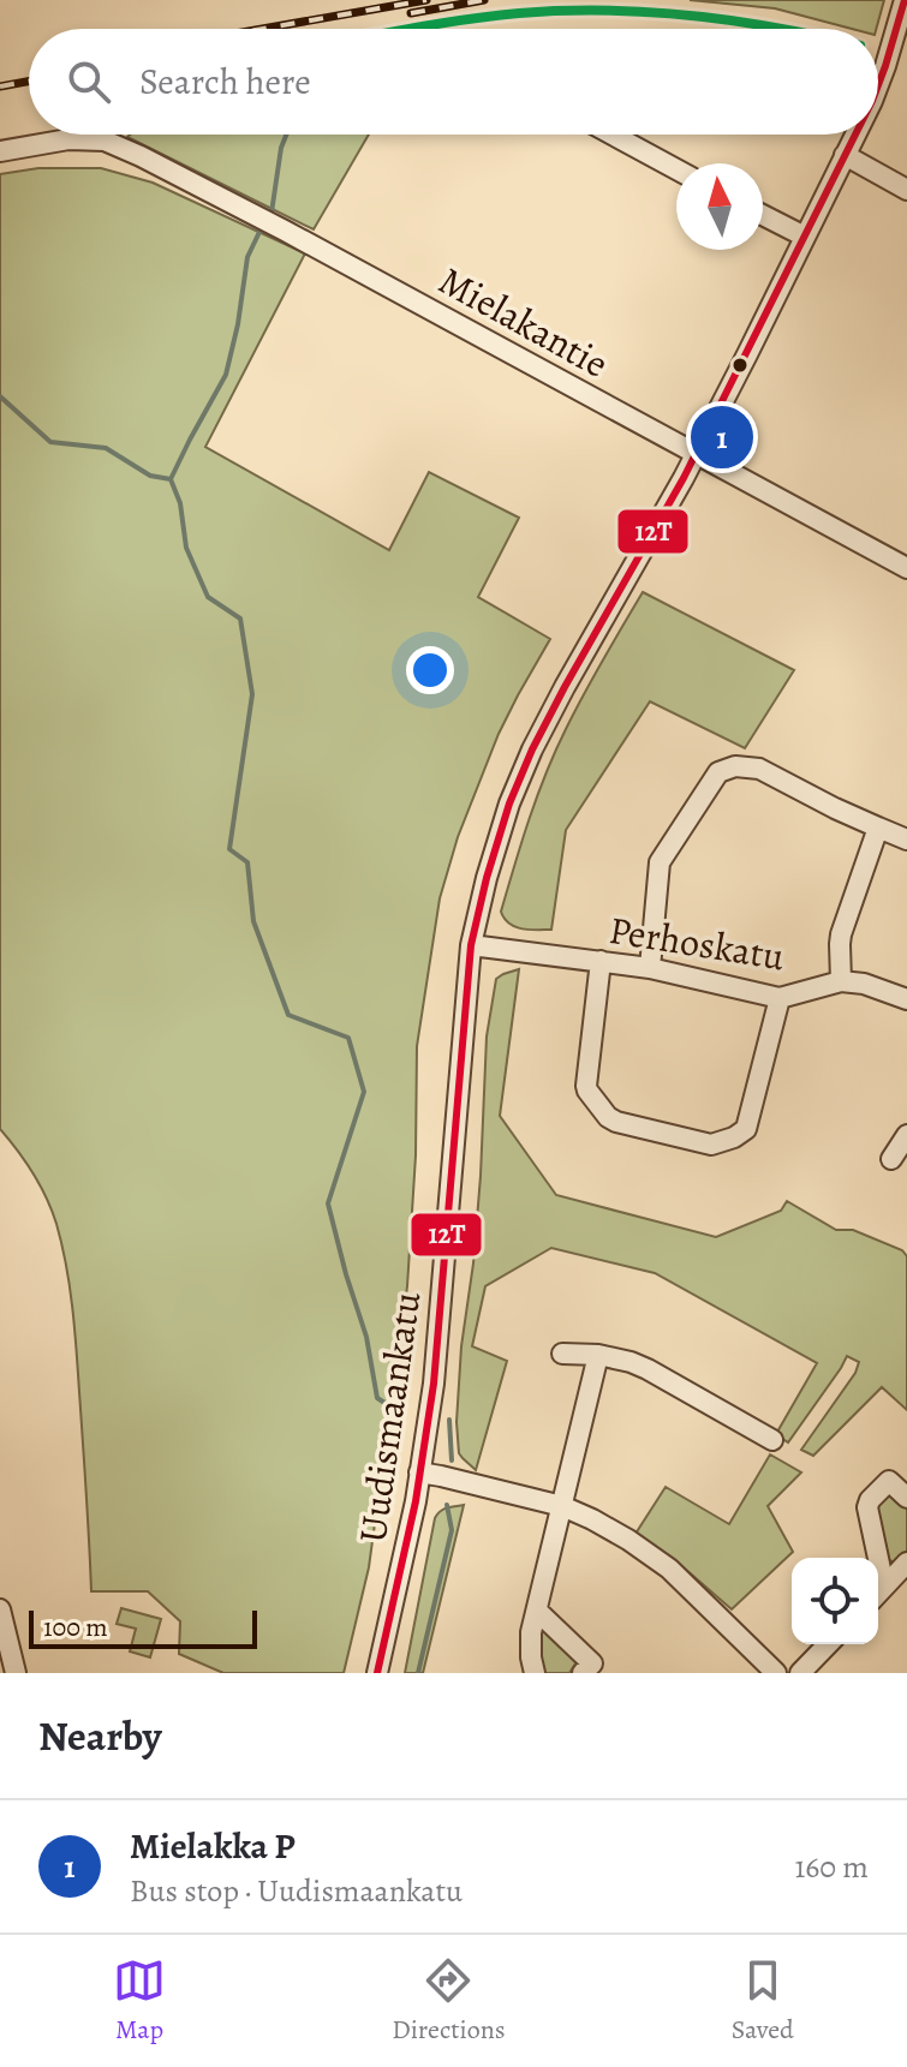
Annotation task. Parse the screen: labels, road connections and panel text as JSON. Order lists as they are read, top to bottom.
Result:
{
  "streets": {
    "street": ["Mielakantie", "Perhoskatu", "Uudismaankatu"]
  },
  "crossings": [
    ["Mielakantie", "Uudismaankatu"],
    ["Perhoskatu", "Uudismaankatu"]
  ],
  "lines": ["transit line 12T"],
  "scale_bar": "100 m",
  "north": "top",
  "page": {
    "search": "Search here",
    "pins": "1",
    "scale": "100 m",
    "heading": "Nearby",
    "list": [
      {
        "mark": "1",
        "name": "Mielakka P",
        "note": "Bus stop · Uudismaankatu",
        "value": "160 m"
      }
    ],
    "nav": ["Map", "Directions", "Saved"]
  }
}
